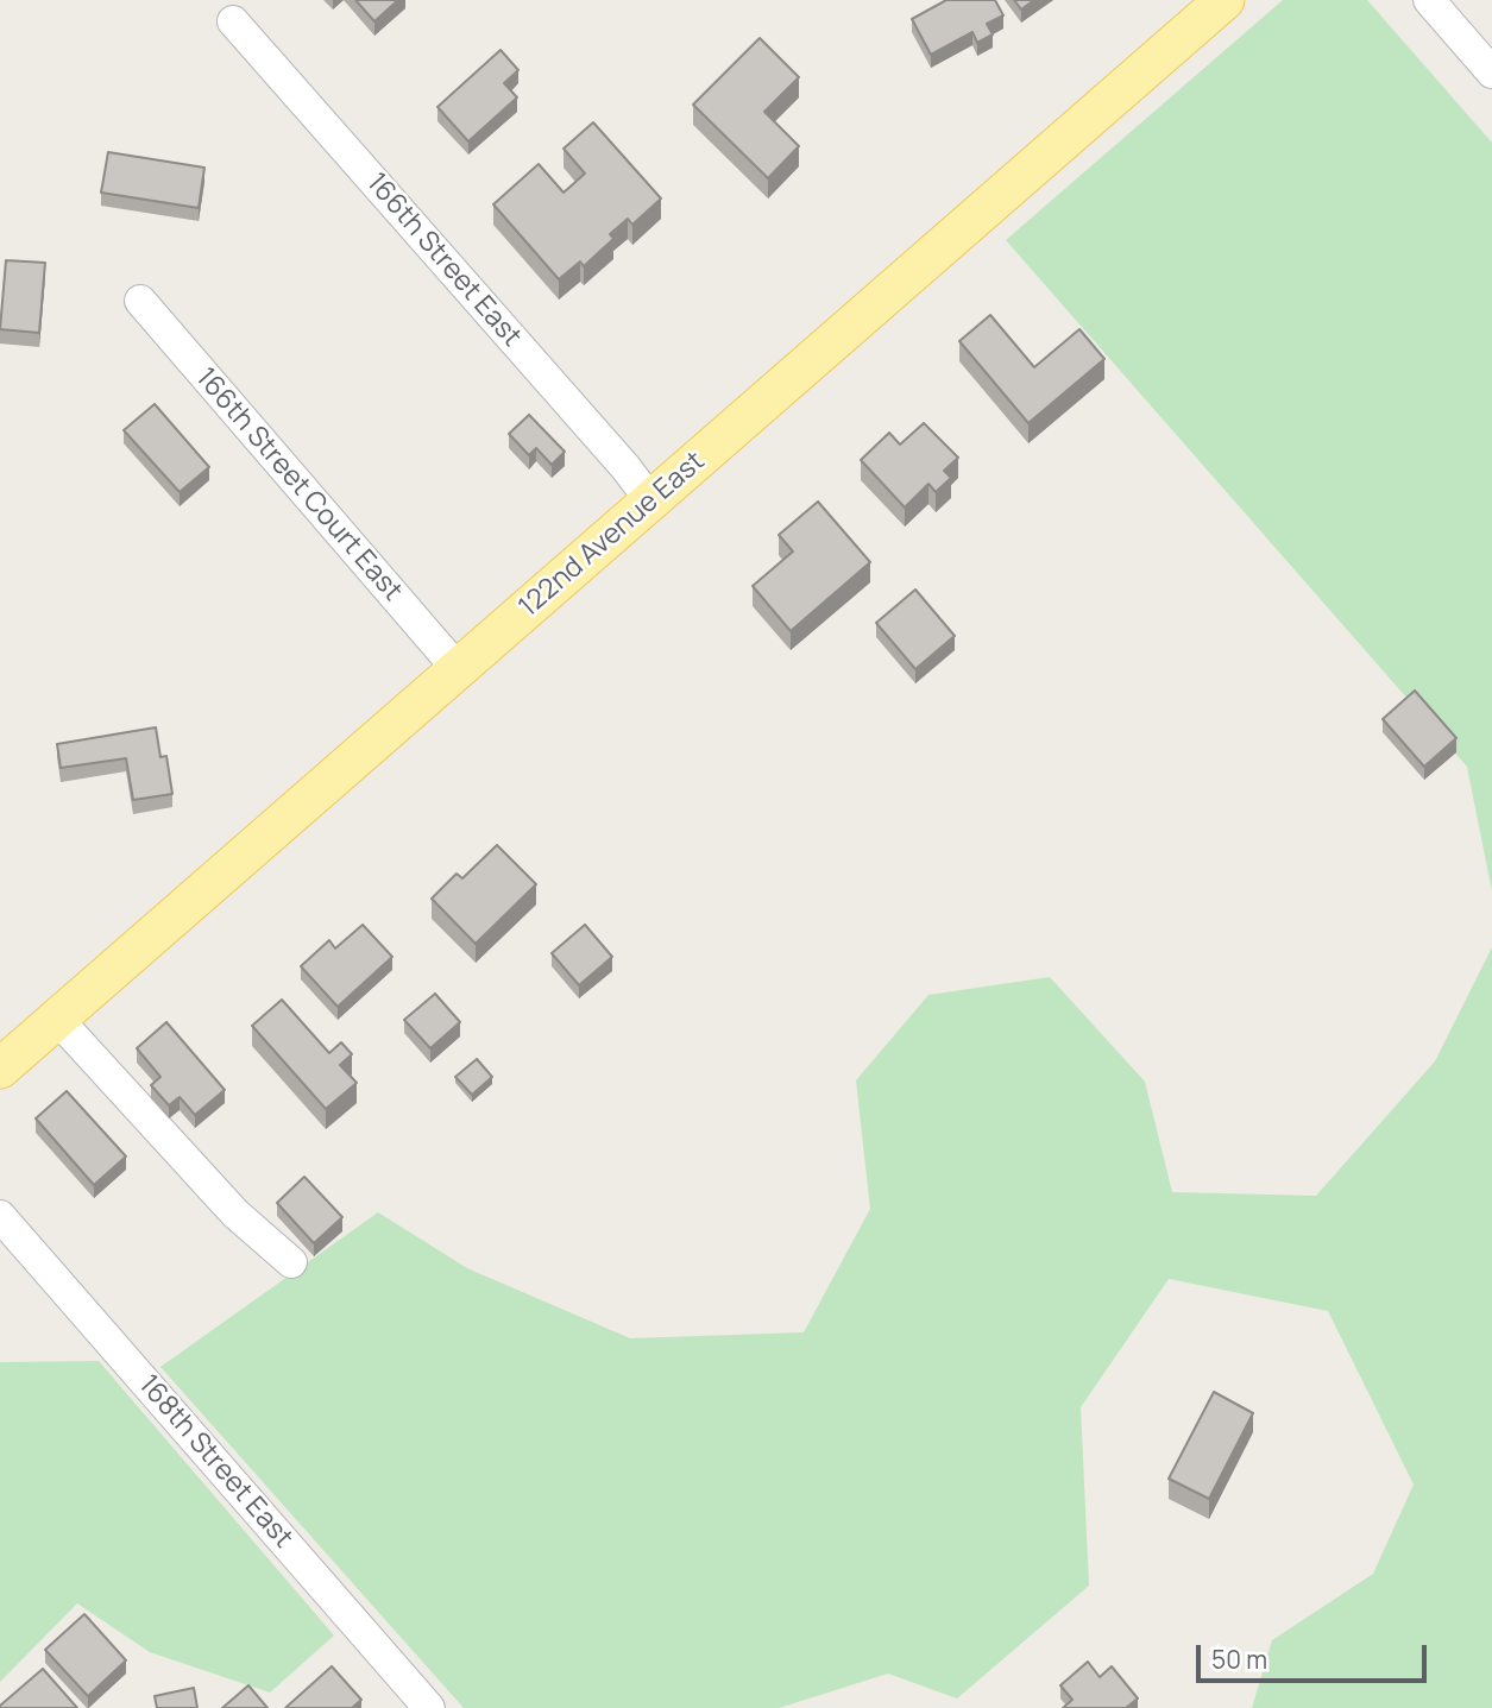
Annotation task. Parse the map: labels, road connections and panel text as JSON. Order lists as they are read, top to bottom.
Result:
{
  "streets": {
    "main road": ["122nd Avenue East"],
    "street": ["166th Street East", "166th Street Court East", "168th Street East"]
  },
  "crossings": [
    ["166th Street East", "122nd Avenue East"],
    ["166th Street Court East", "122nd Avenue East"]
  ],
  "scale_bar": "50 m"
}
